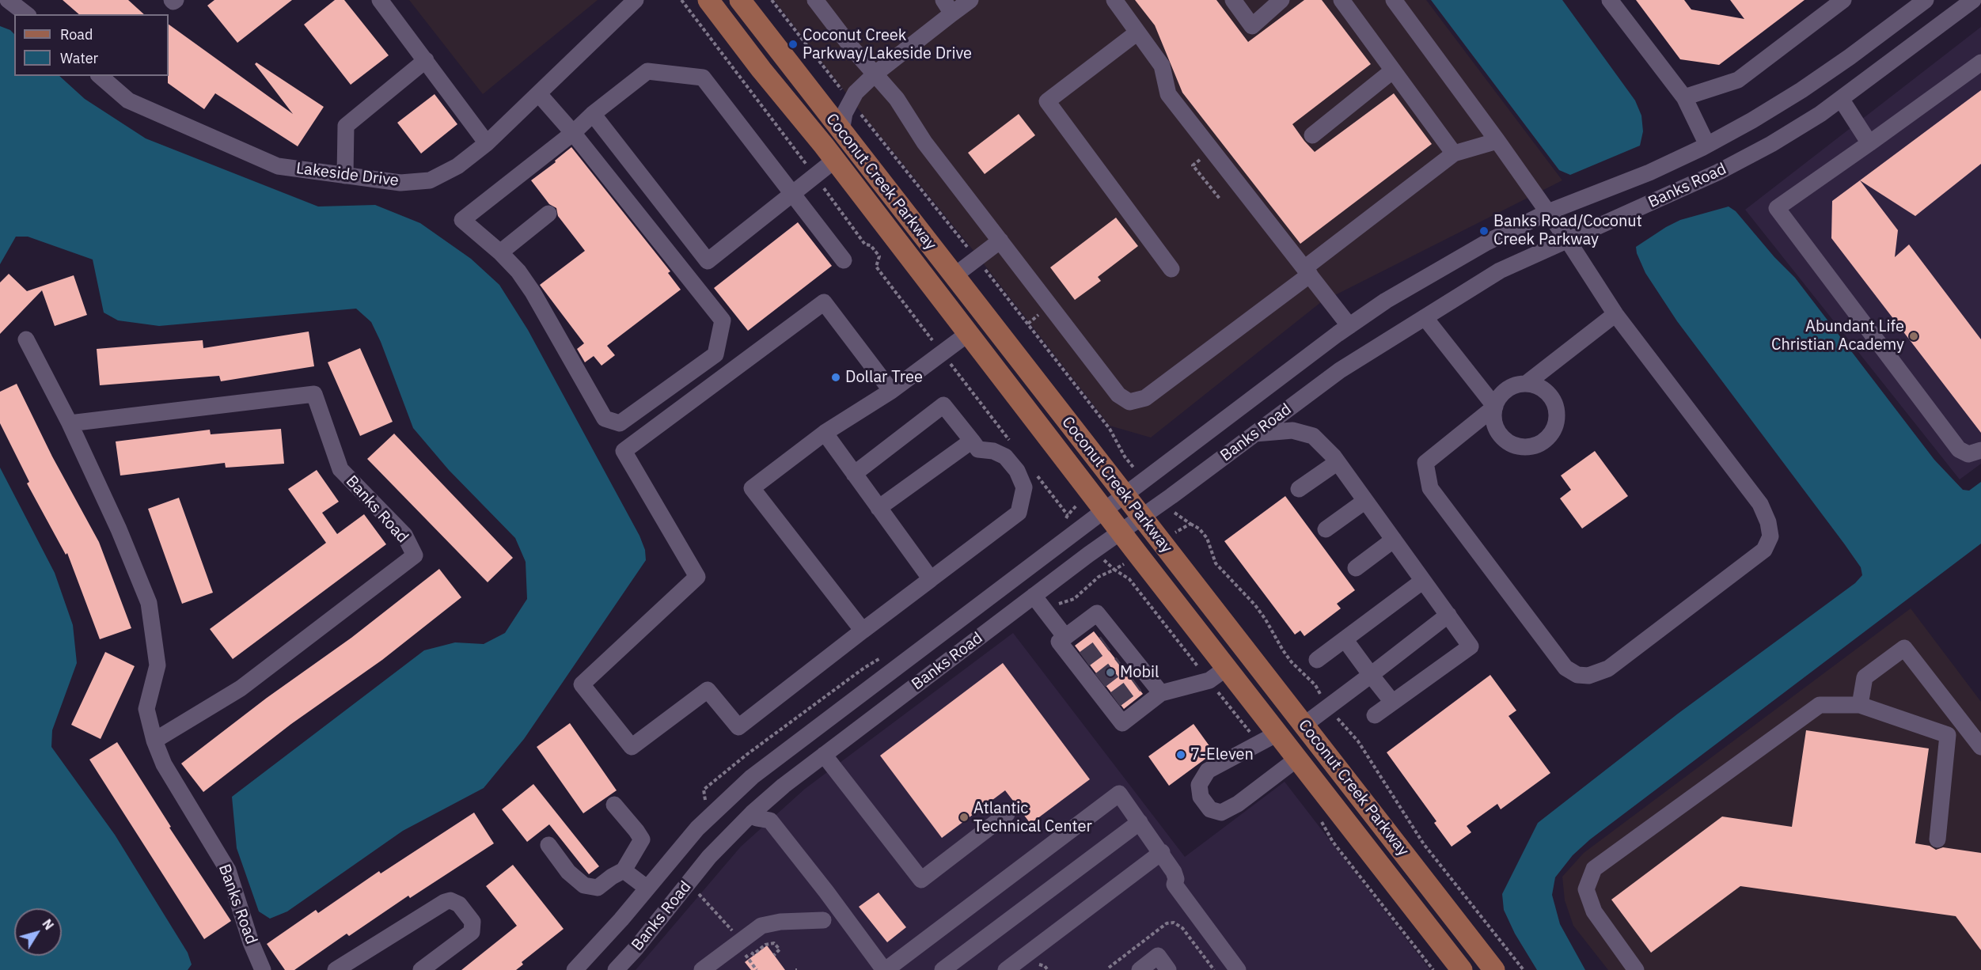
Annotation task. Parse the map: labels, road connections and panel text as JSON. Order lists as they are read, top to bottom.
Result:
{
  "streets": {
    "main road": ["Coconut Creek Parkway"],
    "street": ["Lakeside Drive", "Banks Road"]
  },
  "crossings": [
    ["Coconut Creek Parkway", "Banks Road"]
  ],
  "places": [
    "Coconut Creek Parkway/Lakeside Drive",
    "Banks Road/Coconut Creek Parkway",
    "Abundant Life Christian Academy",
    "Dollar Tree",
    "Mobil",
    "7-Eleven",
    "Atlantic Technical Center"
  ],
  "legend": ["Road", "Water"],
  "north": "top right"
}
